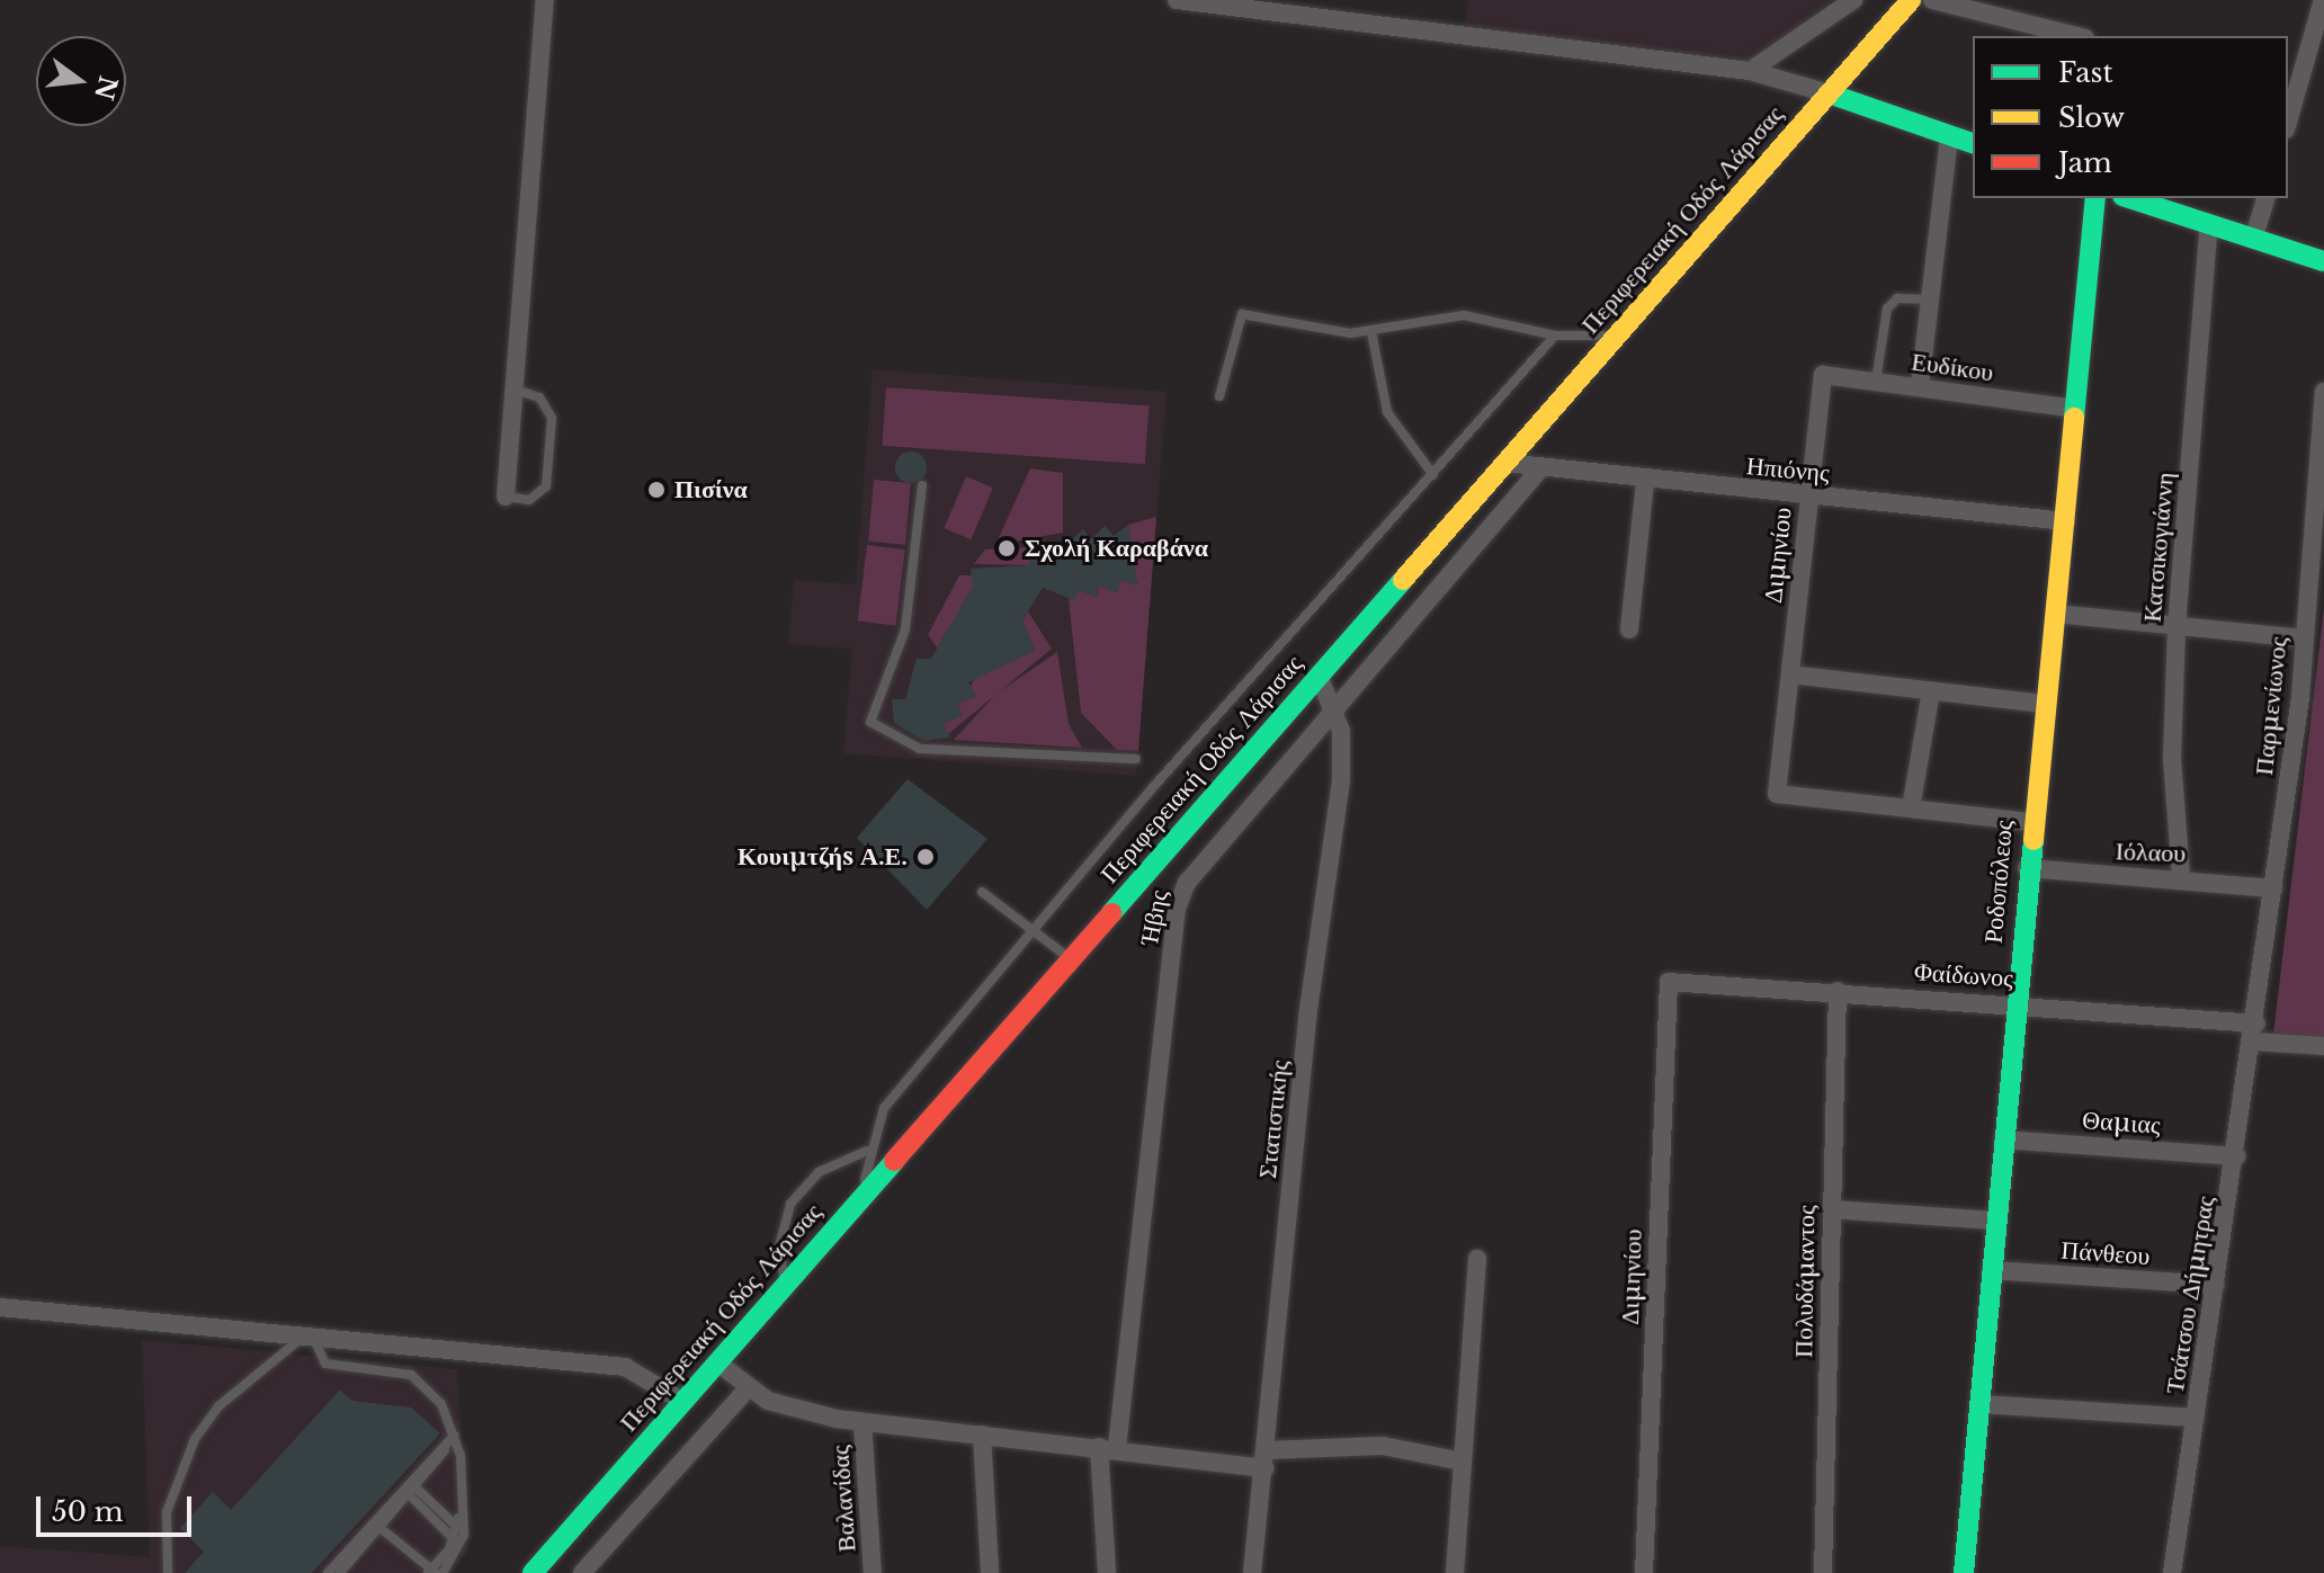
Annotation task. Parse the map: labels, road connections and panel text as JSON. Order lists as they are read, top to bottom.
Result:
{
  "streets": {
    "main road": ["Περιφερειακή Οδός Λάρισας", "Ροδοπόλεως"],
    "street": [
      "Ευδίκου",
      "Ηπιόνης",
      "Κατσικογιάννη",
      "Διμηνίου",
      "Παρμενίωνος",
      "Ιόλαου",
      "Ήβης",
      "Φαίδωνος",
      "Στατιστικής",
      "Θαμιας",
      "Πάνθεου",
      "Πολυδάμαντος",
      "Τσάτσου Δήμητρας",
      "Βαλανίδας"
    ]
  },
  "crossings": [
    ["Περιφερειακή Οδός Λάρισας", "Ηπιόνης"],
    ["Περιφερειακή Οδός Λάρισας", "Στατιστικής"],
    ["Ευδίκου", "Διμηνίου"],
    ["Ευδίκου", "Ροδοπόλεως"],
    ["Ηπιόνης", "Διμηνίου"],
    ["Ηπιόνης", "Ροδοπόλεως"],
    ["Ηπιόνης", "Ήβης"],
    ["Κατσικογιάννη", "Ιόλαου"],
    ["Διμηνίου", "Φαίδωνος"],
    ["Παρμενίωνος", "Ιόλαου"],
    ["Παρμενίωνος", "Φαίδωνος"],
    ["Παρμενίωνος", "Τσάτσου Δήμητρας"],
    ["Ιόλαου", "Ροδοπόλεως"],
    ["Ροδοπόλεως", "Φαίδωνος"],
    ["Ροδοπόλεως", "Θαμιας"],
    ["Ροδοπόλεως", "Πάνθεου"],
    ["Ήβης", "Στατιστικής"],
    ["Φαίδωνος", "Πολυδάμαντος"],
    ["Φαίδωνος", "Τσάτσου Δήμητρας"],
    ["Θαμιας", "Τσάτσου Δήμητρας"],
    ["Πάνθεου", "Τσάτσου Δήμητρας"]
  ],
  "places": ["Πισίνα", "Σχολή Καραβάνα", "Κουιμτζήs Α.Ε."],
  "legend": ["Fast", "Slow", "Jam"],
  "scale_bar": "50 m",
  "north": "right"
}
